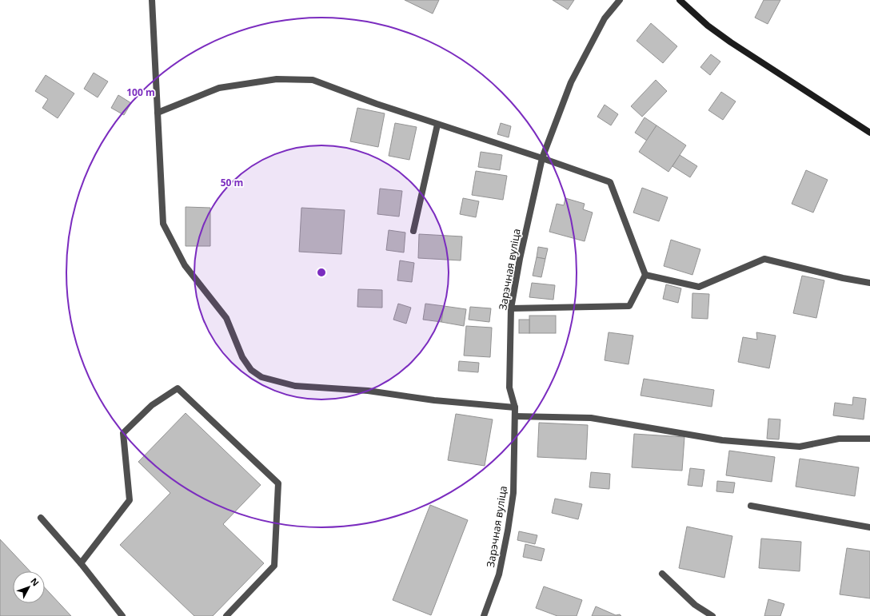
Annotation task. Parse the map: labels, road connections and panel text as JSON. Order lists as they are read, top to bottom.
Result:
{
  "streets": {
    "street": ["Зарэчная вуліца"]
  },
  "north": "top right",
  "rings": ["100 m", "50 m"]
}
